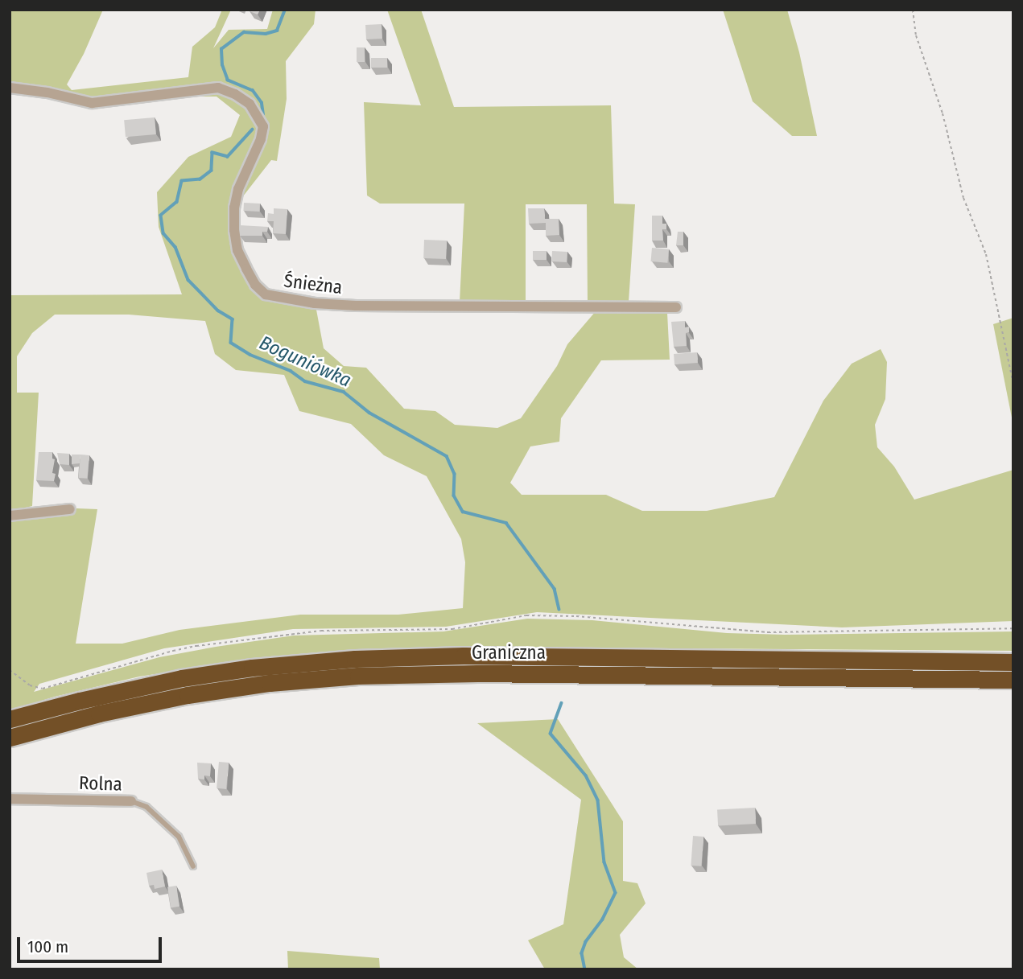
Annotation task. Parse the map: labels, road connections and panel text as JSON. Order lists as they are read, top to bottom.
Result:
{
  "streets": {
    "highway": ["Graniczna"],
    "street": ["Śnieżna", "Rolna"]
  },
  "water": ["Boguniówka"],
  "scale_bar": "100 m"
}
